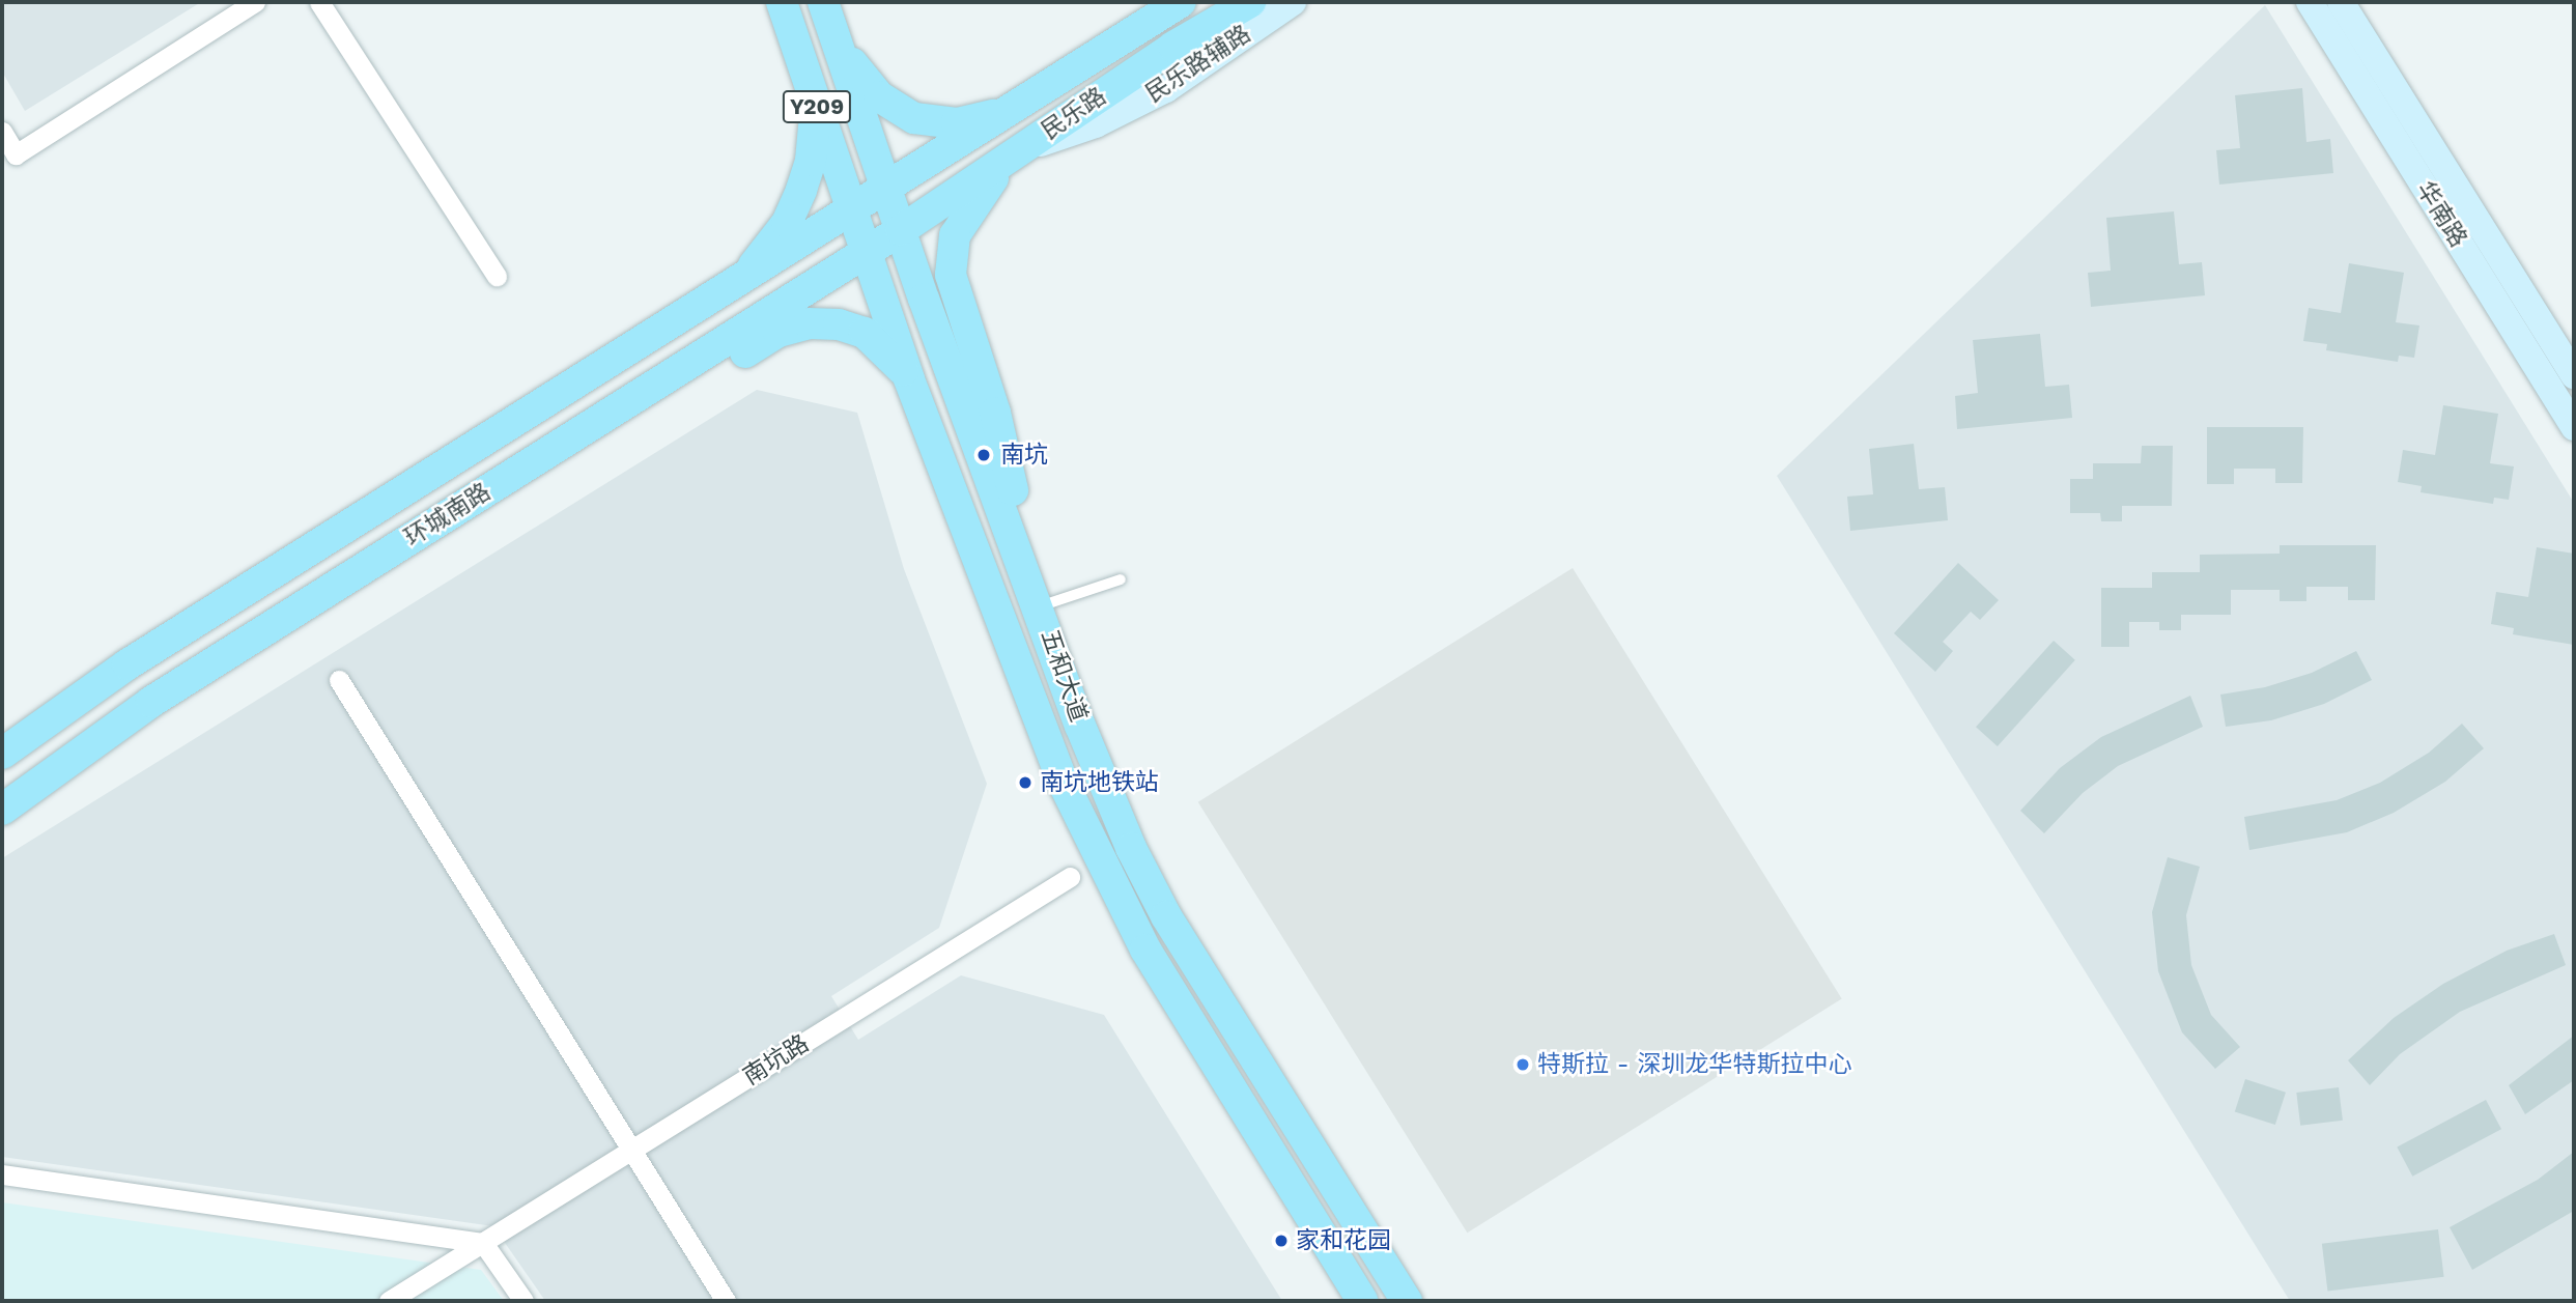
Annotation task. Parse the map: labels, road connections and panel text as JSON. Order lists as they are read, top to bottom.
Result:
{
  "streets": {
    "main road": [
      "民乐路辅路",
      "Y209",
      "民乐路",
      "华南路",
      "环城南路",
      "五和大道"
    ],
    "street": ["南坑路"]
  },
  "crossings": [
    ["民乐路辅路", "民乐路"],
    ["民乐路", "环城南路"],
    ["民乐路", "五和大道"],
    ["环城南路", "五和大道"]
  ],
  "places": [
    "南坑",
    "南坑地铁站",
    "特斯拉 - 深圳龙华特斯拉中心",
    "家和花园"
  ]
}
